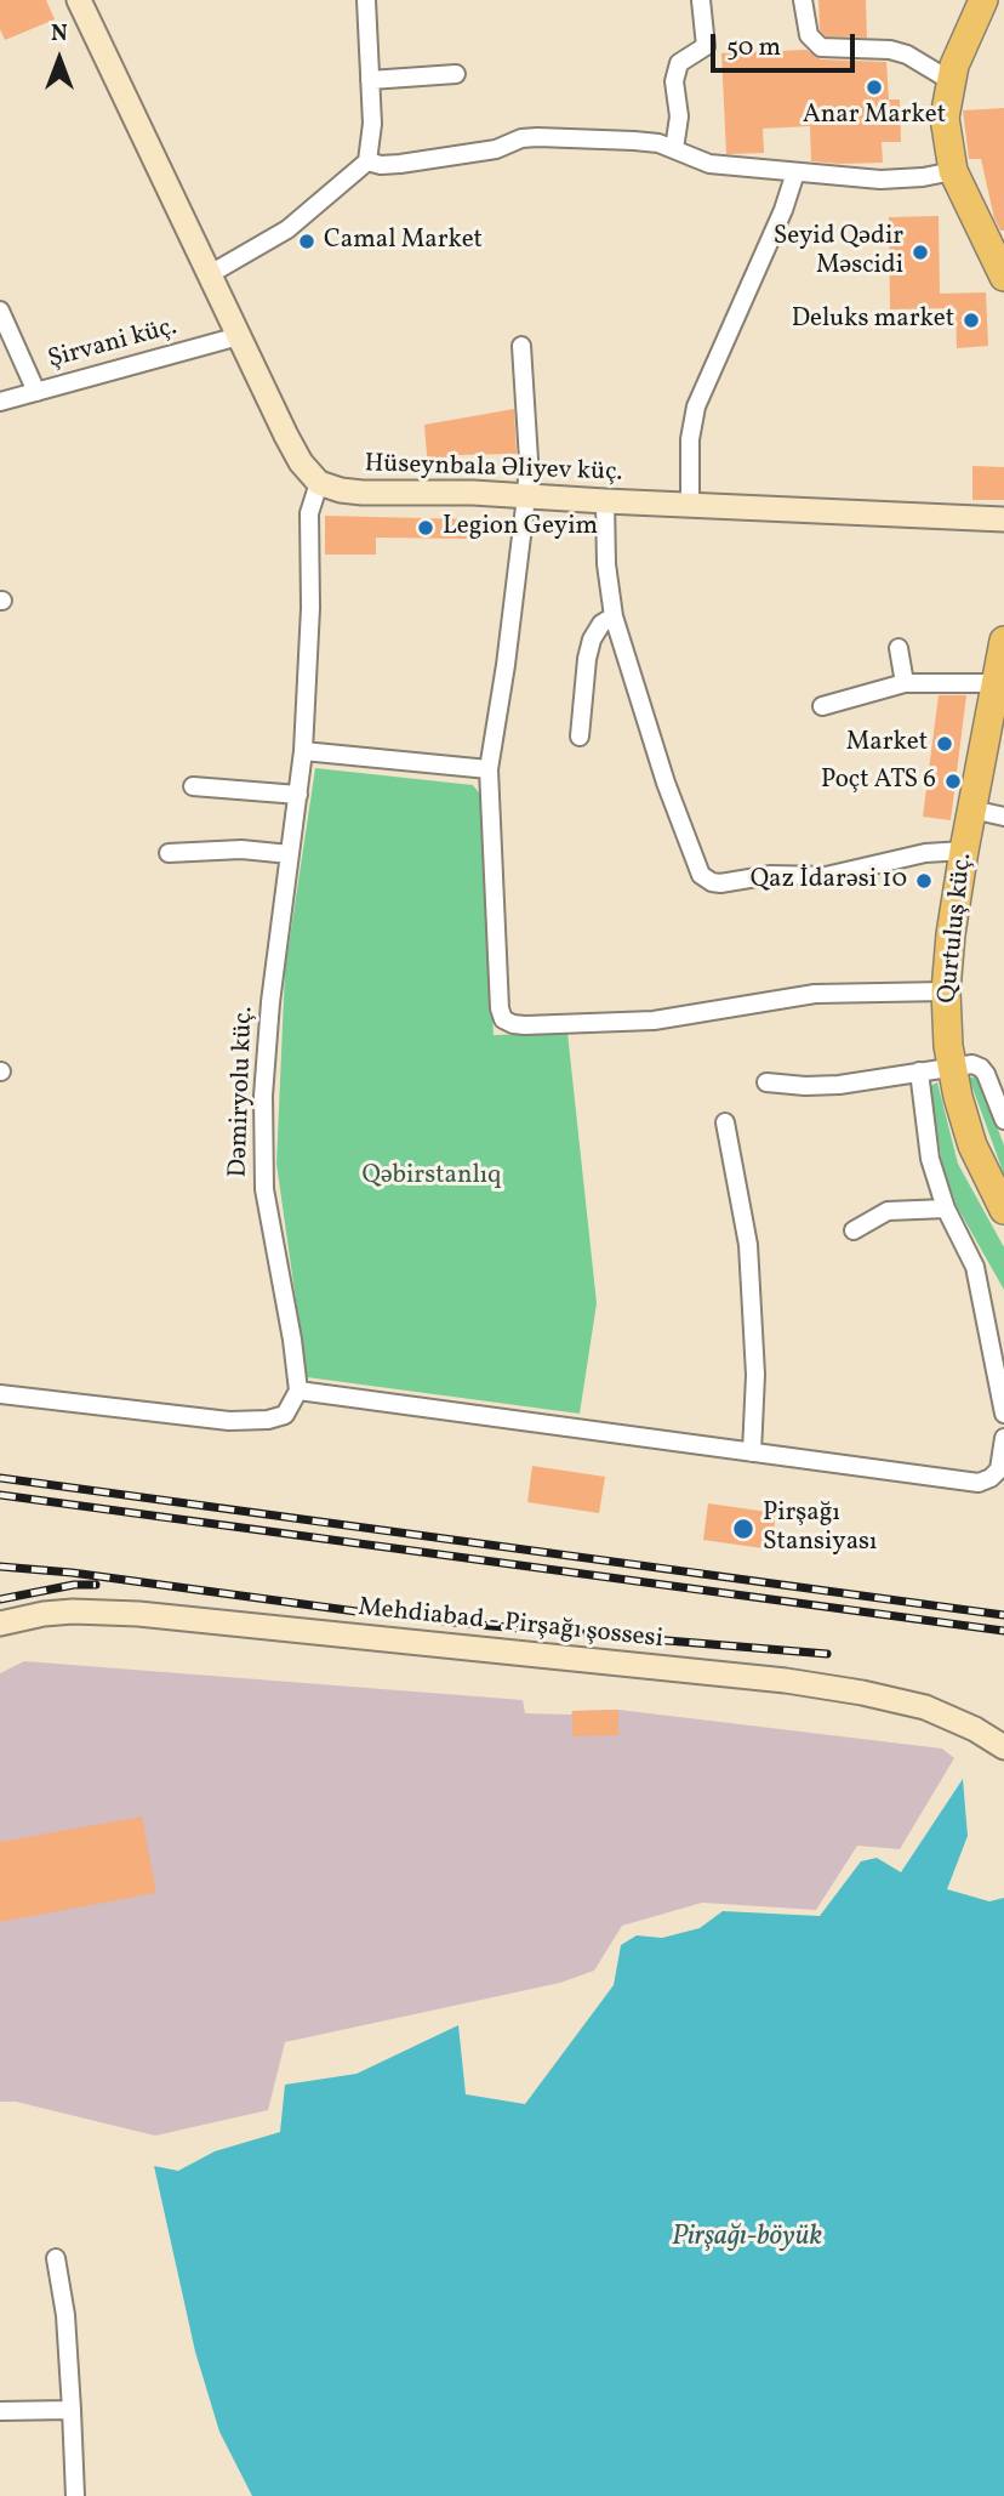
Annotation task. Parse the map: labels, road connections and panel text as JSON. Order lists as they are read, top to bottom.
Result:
{
  "streets": {
    "main road": ["Qurtuluş küç."],
    "street": [
      "Şirvani küç.",
      "Hüseynbala Əliyev küç.",
      "Dəmiryolu küç.",
      "Mehdiabad - Pirşağı şossesi"
    ]
  },
  "crossings": [
    ["Hüseynbala Əliyev küç.", "Dəmiryolu küç."]
  ],
  "water": ["Pirşağı-böyük"],
  "parks": ["Qəbirstanlıq"],
  "places": [
    "Anar Market",
    "Camal Market",
    "Seyid Qədir Məscidi",
    "Deluks market",
    "Legion Geyim",
    "Market",
    "Poçt ATS 6",
    "Qaz İdarəsi 10",
    "Pirşağı Stansiyası"
  ],
  "scale_bar": "50 m",
  "north": "top"
}
